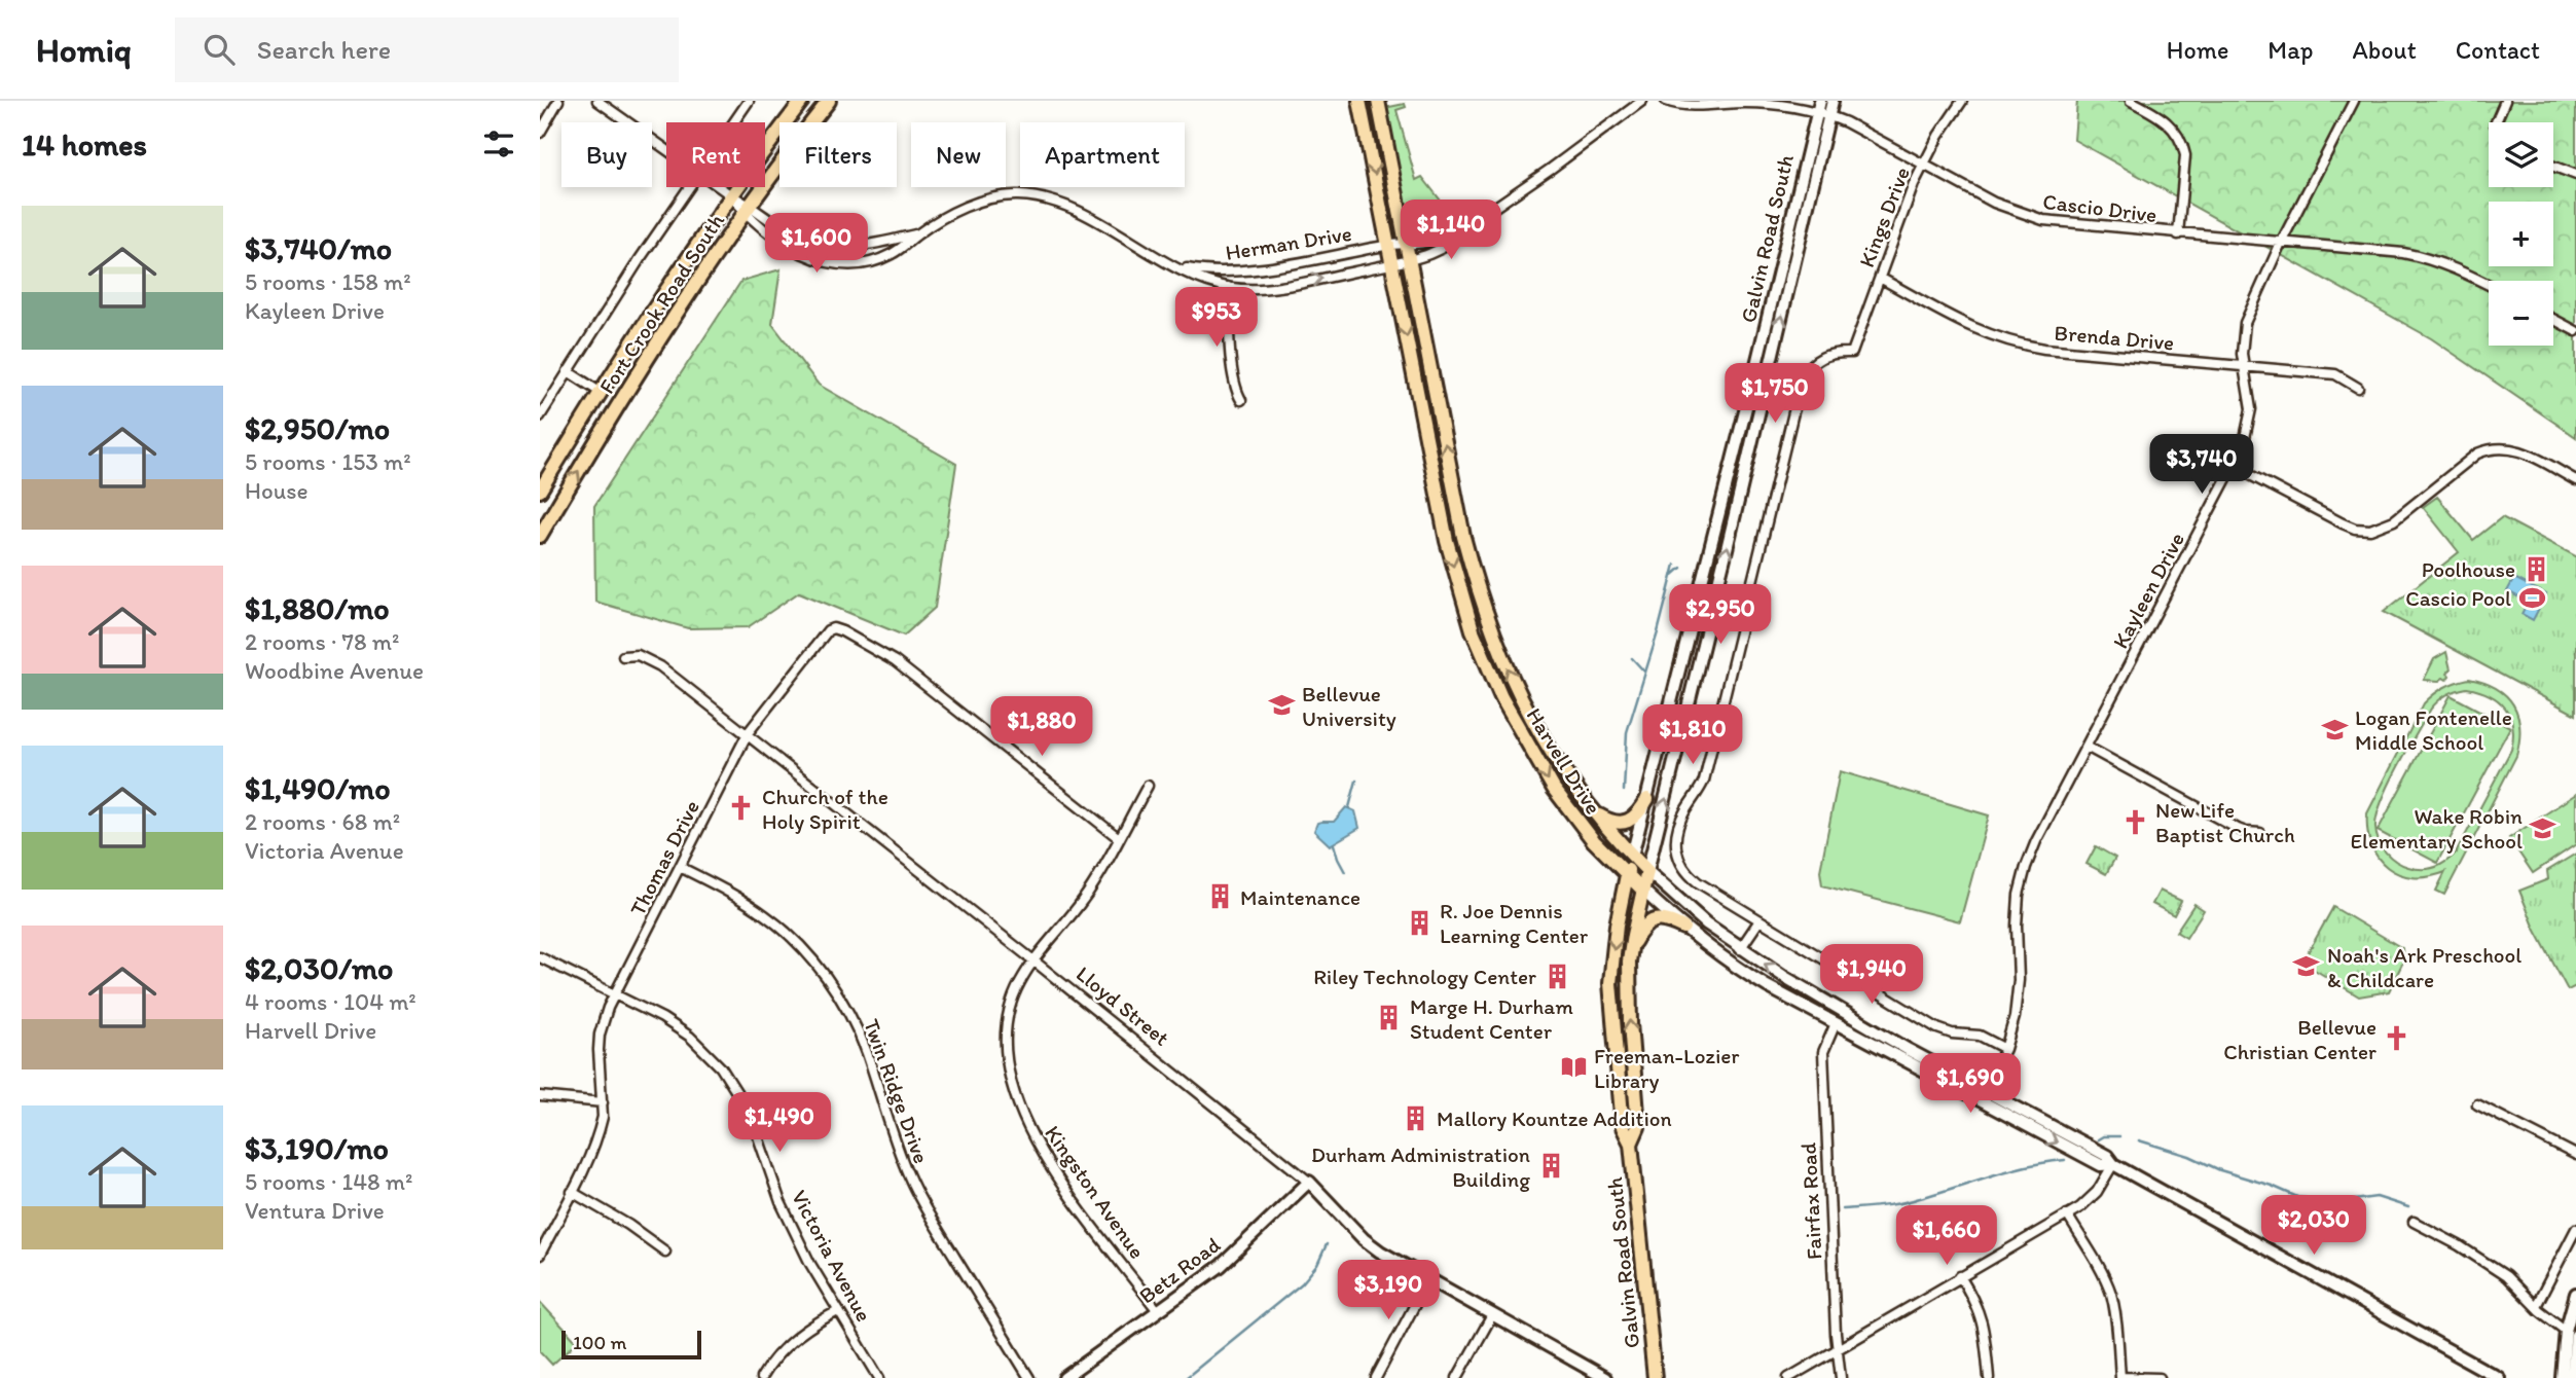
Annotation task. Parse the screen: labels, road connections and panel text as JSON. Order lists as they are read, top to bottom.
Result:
{
  "streets": {
    "main road": [
      "Galvin Road South",
      "Fort Crook Road South",
      "Harvell Drive",
      "Lloyd Street",
      "Betz Road"
    ],
    "street": [
      "Cascio Drive",
      "Kings Drive",
      "Herman Drive",
      "Brenda Drive",
      "Kayleen Drive",
      "Thomas Drive",
      "Twin Ridge Drive",
      "Kingston Avenue",
      "Fairfax Road",
      "Victoria Avenue"
    ]
  },
  "crossings": [
    ["Cascio Drive", "Kings Drive"],
    ["Cascio Drive", "Galvin Road South"],
    ["Cascio Drive", "Kayleen Drive"],
    ["Kings Drive", "Brenda Drive"],
    ["Galvin Road South", "Harvell Drive"],
    ["Herman Drive", "Fort Crook Road South"],
    ["Herman Drive", "Harvell Drive"],
    ["Brenda Drive", "Kayleen Drive"],
    ["Kayleen Drive", "Harvell Drive"],
    ["Harvell Drive", "Fairfax Road"],
    ["Thomas Drive", "Lloyd Street"],
    ["Thomas Drive", "Twin Ridge Drive"],
    ["Thomas Drive", "Kingston Avenue"],
    ["Thomas Drive", "Victoria Avenue"],
    ["Lloyd Street", "Kingston Avenue"],
    ["Lloyd Street", "Betz Road"],
    ["Kingston Avenue", "Betz Road"]
  ],
  "places": {
    "building": [
      "Poolhouse",
      "Maintenance",
      "R. Joe Dennis Learning Center",
      "Riley Technology Center",
      "Marge H. Durham Student Center",
      "Mallory Kountze Addition",
      "Durham Administration Building"
    ],
    "sports": ["Cascio Pool"],
    "school or university": [
      "Bellevue University",
      "Logan Fontenelle Middle School",
      "Wake Robin Elementary School",
      "Noah's Ark Preschool & Childcare"
    ],
    "church": ["Church of the Holy Spirit", "New Life Baptist Church", "Bellevue Christian Center"],
    "library": ["Freeman-Lozier Library"]
  },
  "scale_bar": "100 m",
  "page": {
    "header": "Homiq",
    "search": "Search here",
    "nav": [
      "Home",
      "Map",
      "About",
      "Contact"
    ],
    "heading": "14 homes",
    "map_buttons": ["+", "−"],
    "chip": [
      "Buy",
      "Rent",
      "Filters",
      "New",
      "Apartment"
    ],
    "list": [
      {
        "name": "$3,740/mo",
        "note": "5 rooms · 158 m² · Kayleen Drive"
      },
      {
        "name": "$2,950/mo",
        "note": "5 rooms · 153 m² · House"
      },
      {
        "name": "$1,880/mo",
        "note": "2 rooms · 78 m² · Woodbine Avenue"
      },
      {
        "name": "$1,490/mo",
        "note": "2 rooms · 68 m² · Victoria Avenue"
      },
      {
        "name": "$2,030/mo",
        "note": "4 rooms · 104 m² · Harvell Drive"
      },
      {
        "name": "$3,190/mo",
        "note": "5 rooms · 148 m² · Ventura Drive"
      }
    ],
    "price": [
      "$1,140",
      "$1,600",
      "$953",
      "$1,750",
      "$3,740",
      "$2,950",
      "$1,880",
      "$1,810",
      "$1,940",
      "$1,690",
      "$1,490",
      "$2,030",
      "$1,660",
      "$3,190"
    ],
    "scale": "100 m"
  }
}
